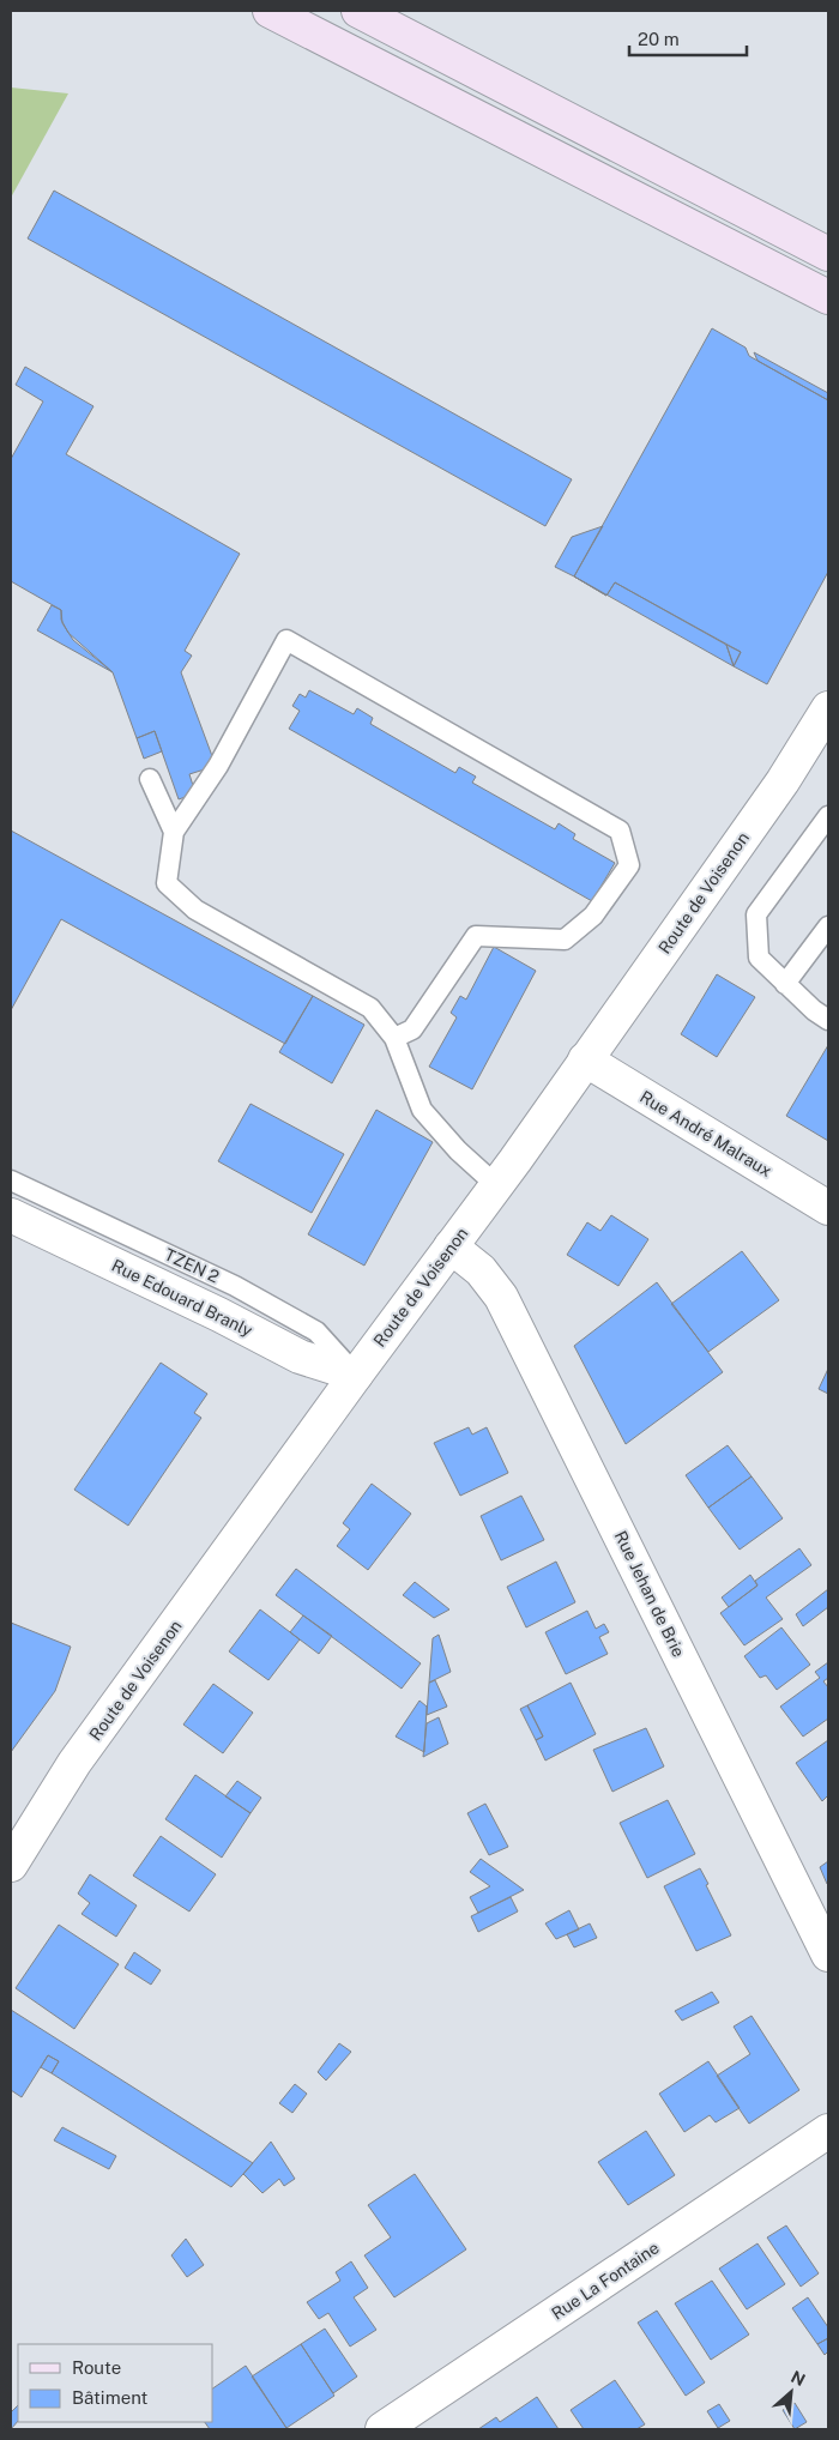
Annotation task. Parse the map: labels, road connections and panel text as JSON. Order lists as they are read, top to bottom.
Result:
{
  "streets": {
    "street": [
      "Route de Voisenon",
      "Rue André Malraux",
      "Rue Edouard Branly",
      "Rue Jehan de Brie",
      "Rue La Fontaine"
    ],
    "lane": ["TZEN 2"]
  },
  "crossings": [
    ["Route de Voisenon", "Rue André Malraux"],
    ["Route de Voisenon", "TZEN 2"],
    ["Route de Voisenon", "Rue Edouard Branly"],
    ["Route de Voisenon", "Rue Jehan de Brie"],
    ["TZEN 2", "Rue Edouard Branly"]
  ],
  "legend": ["Route", "Bâtiment"],
  "scale_bar": "20 m",
  "north": "top right"
}
